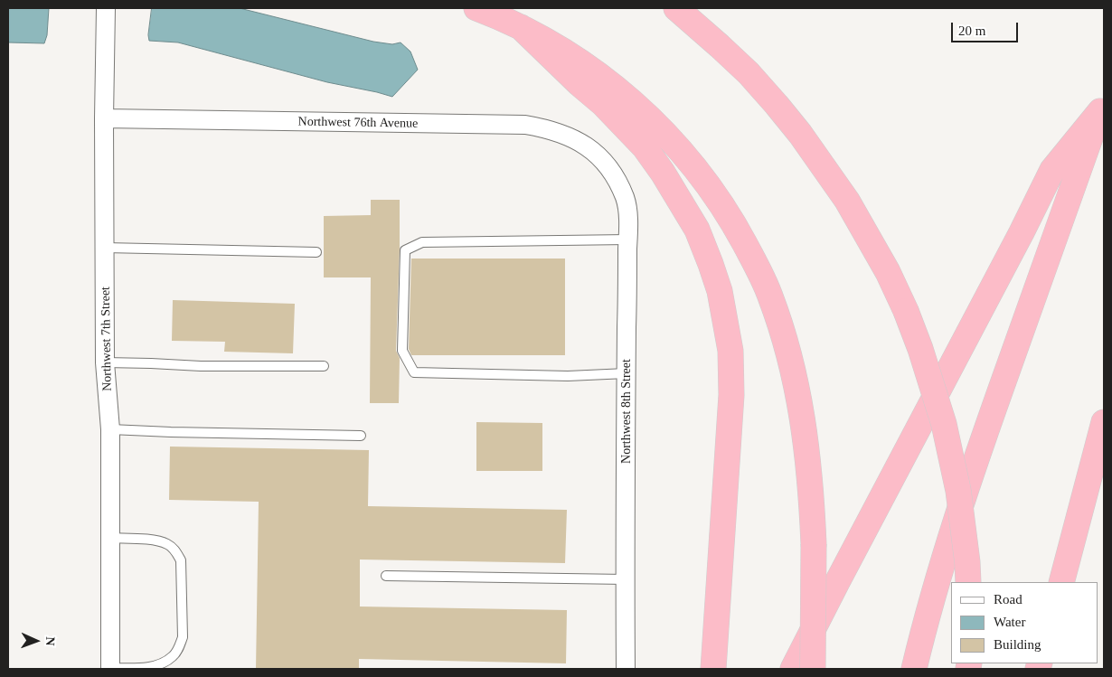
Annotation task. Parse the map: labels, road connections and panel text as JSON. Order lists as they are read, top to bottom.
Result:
{
  "streets": {
    "street": ["Northwest 76th Avenue", "Northwest 7th Street", "Northwest 8th Street"]
  },
  "crossings": [
    ["Northwest 76th Avenue", "Northwest 7th Street"],
    ["Northwest 76th Avenue", "Northwest 8th Street"]
  ],
  "legend": ["Road", "Water", "Building"],
  "scale_bar": "20 m",
  "north": "right"
}
